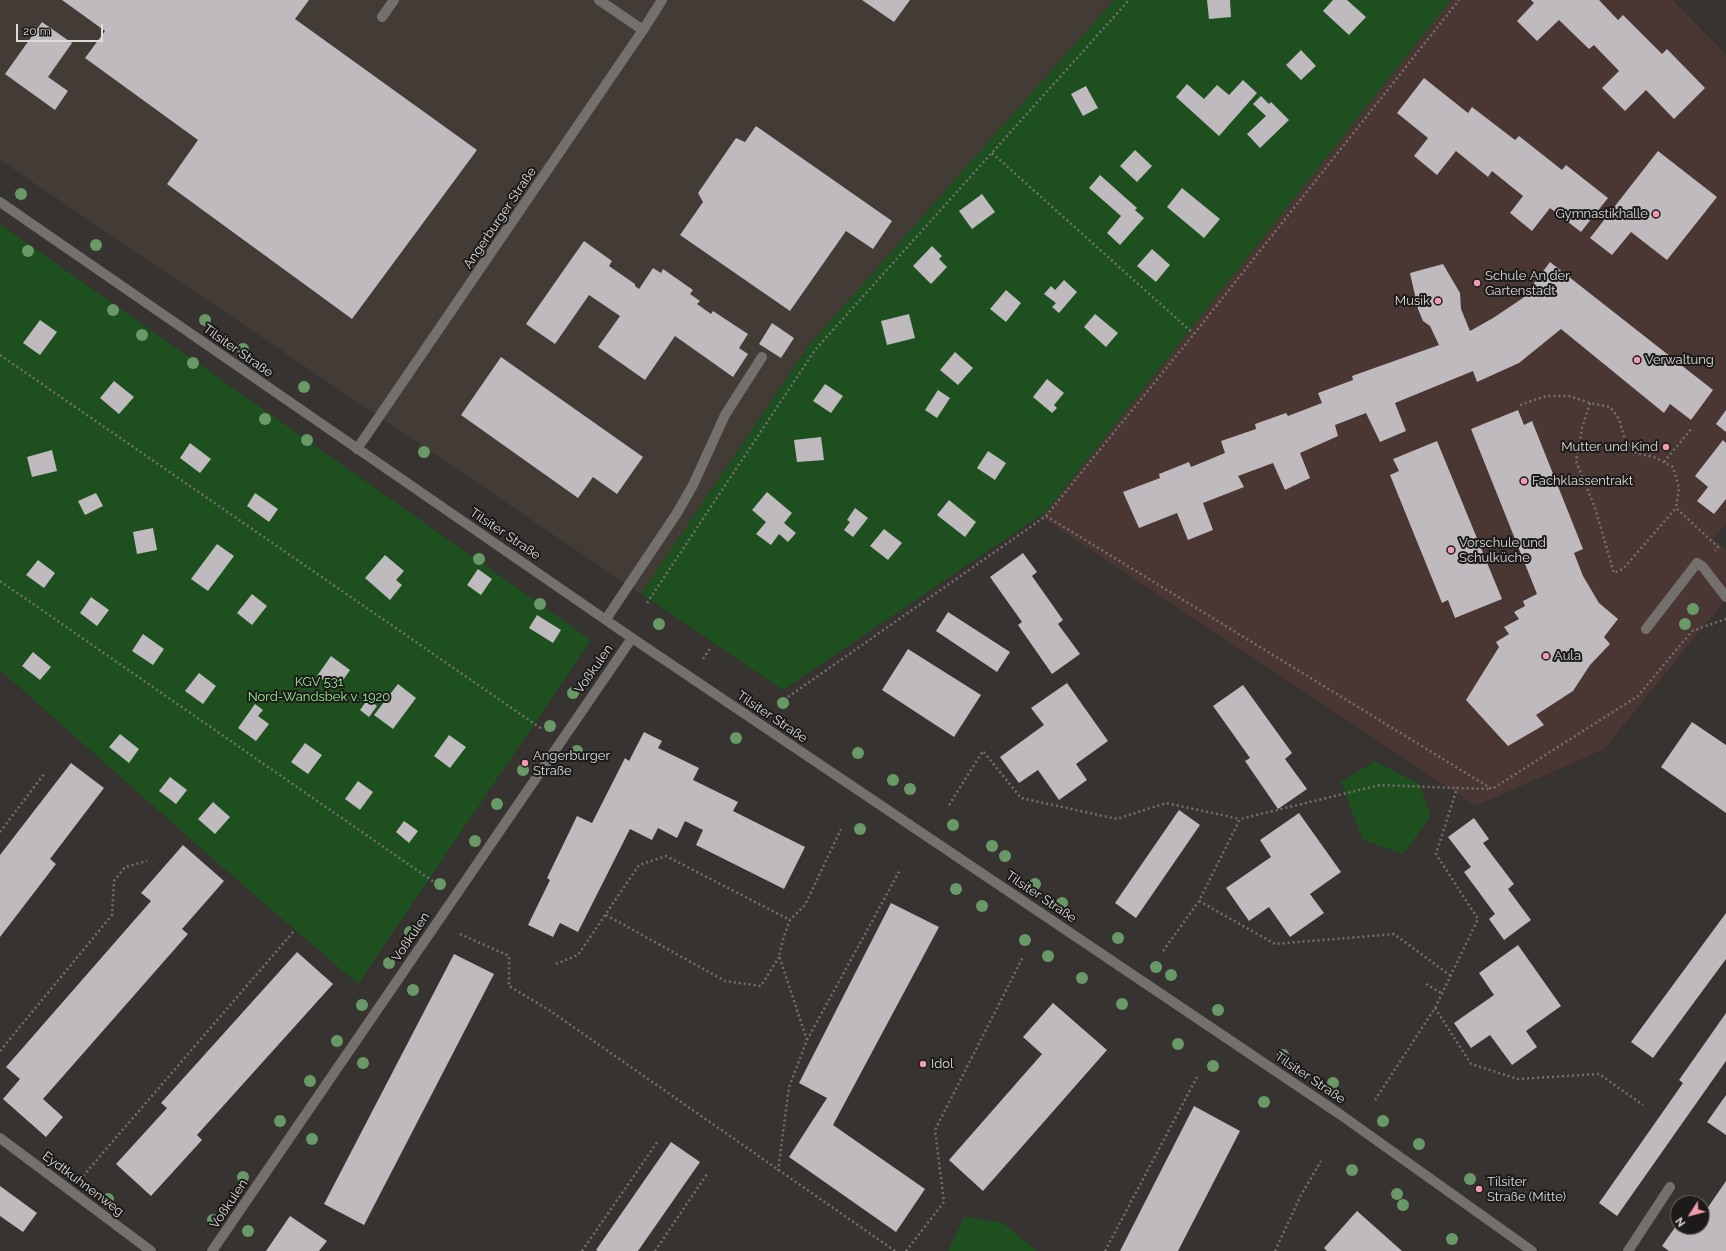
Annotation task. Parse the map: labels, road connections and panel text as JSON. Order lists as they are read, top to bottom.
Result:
{
  "streets": {
    "street": [
      "Angerburger Straße",
      "Tilsiter Straße",
      "Voßkulen",
      "Eydtkuhnenweg"
    ]
  },
  "crossings": [
    ["Angerburger Straße", "Tilsiter Straße"],
    ["Tilsiter Straße", "Voßkulen"]
  ],
  "parks": ["KGV 531 Nord-Wandsbek v. 1920"],
  "places": [
    "Gymnastikhalle",
    "Schule An der Gartenstadt",
    "Musik",
    "Verwaltung",
    "Mutter und Kind",
    "Fachklassentrakt",
    "Vorschule und Schulküche",
    "Aula",
    "Angerburger Straße",
    "Idol",
    "Tilsiter Straße (Mitte)"
  ],
  "scale_bar": "20 m",
  "north": "bottom left"
}
